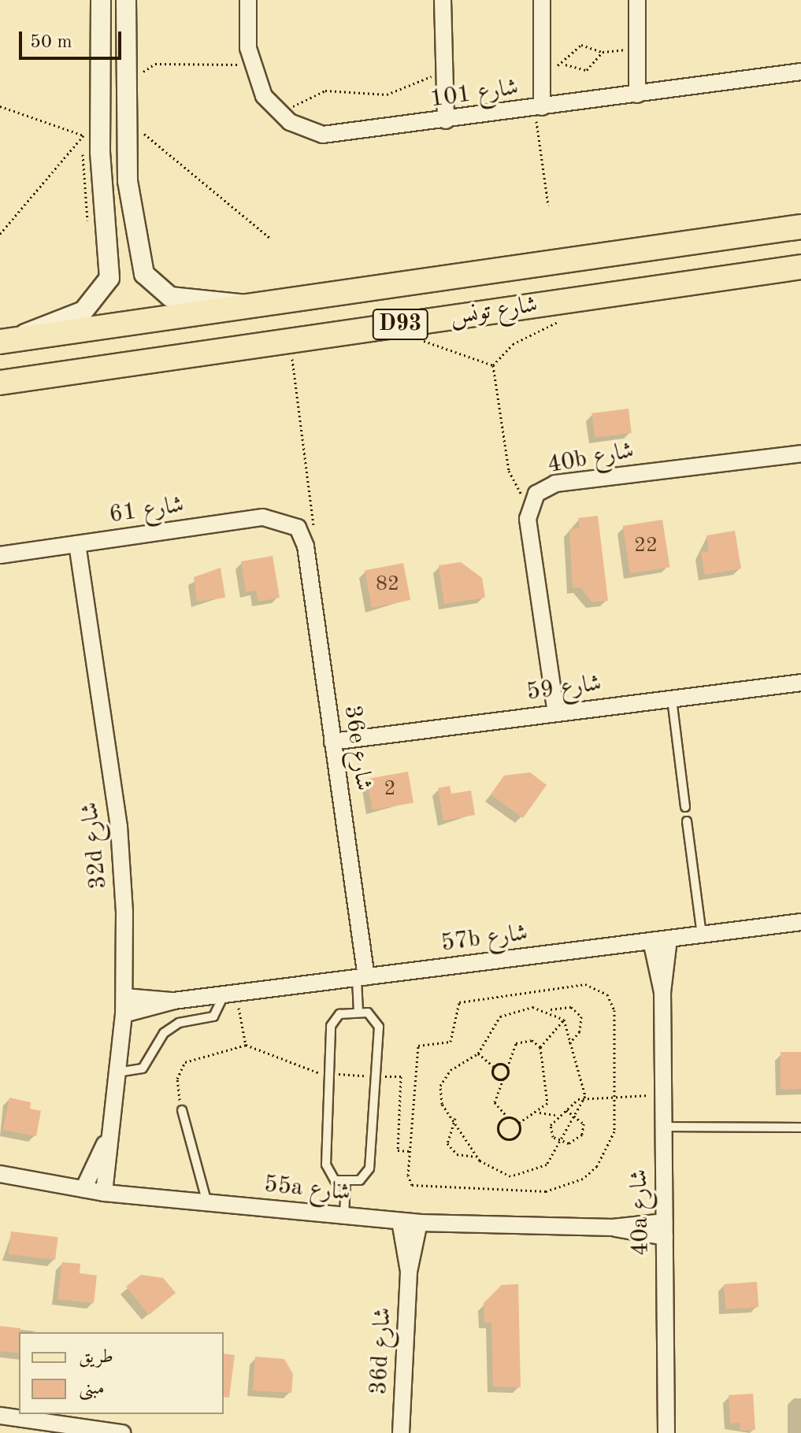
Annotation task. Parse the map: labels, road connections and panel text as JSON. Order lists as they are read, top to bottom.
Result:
{
  "streets": {
    "main road": ["شارع تونس", "D93"],
    "street": [
      "شارع 101",
      "40b شارع",
      "شارع 61",
      "شارع 59",
      "36e شارع",
      "32d شارع",
      "57b شارع",
      "55a شارع",
      "40a شارع",
      "36d شارع"
    ]
  },
  "crossings": [
    ["40b شارع", "شارع 59"],
    ["شارع 61", "36e شارع"],
    ["شارع 61", "32d شارع"],
    ["شارع 59", "36e شارع"],
    ["36e شارع", "57b شارع"],
    ["32d شارع", "57b شارع"],
    ["32d شارع", "55a شارع"],
    ["57b شارع", "40a شارع"],
    ["55a شارع", "40a شارع"],
    ["55a شارع", "36d شارع"]
  ],
  "house_numbers": ["22", "82", "2"],
  "legend": ["طريق", "مبنى"],
  "scale_bar": "50 m"
}
